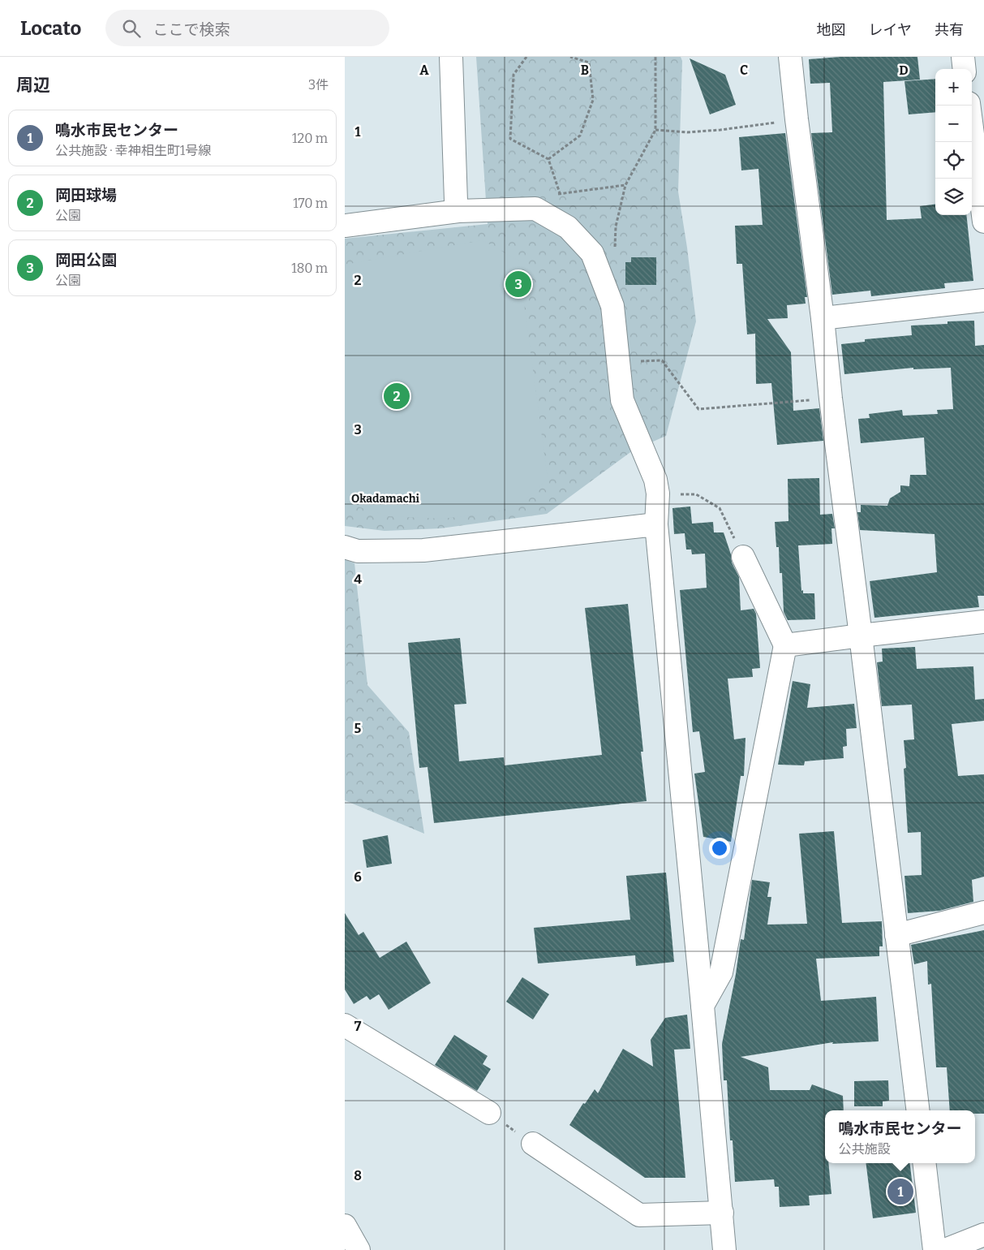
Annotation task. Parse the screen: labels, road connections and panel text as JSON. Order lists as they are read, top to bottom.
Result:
{
  "districts": ["Okadamachi"],
  "page": {
    "header": "Locato",
    "search": "ここで検索",
    "nav": ["地図", "レイヤ", "共有"],
    "heading": ["周辺", "3件"],
    "map_buttons": ["+", "−"],
    "list": [
      {
        "mark": "1",
        "name": "鳴水市民センター",
        "note": "公共施設 · 幸神相生町1号線",
        "value": "120 m"
      },
      {
        "mark": "2",
        "name": "岡田球場",
        "note": "公園",
        "value": "170 m"
      },
      {
        "mark": "3",
        "name": "岡田公園",
        "note": "公園",
        "value": "180 m"
      }
    ],
    "pins": ["3", "2", "1"],
    "popup": ["鳴水市民センター", "公共施設"]
  },
  "grid": {
    "columns": [
      "A",
      "B",
      "C",
      "D"
    ],
    "rows": [
      "1",
      "2",
      "3",
      "4",
      "5",
      "6",
      "7",
      "8"
    ]
  }
}
